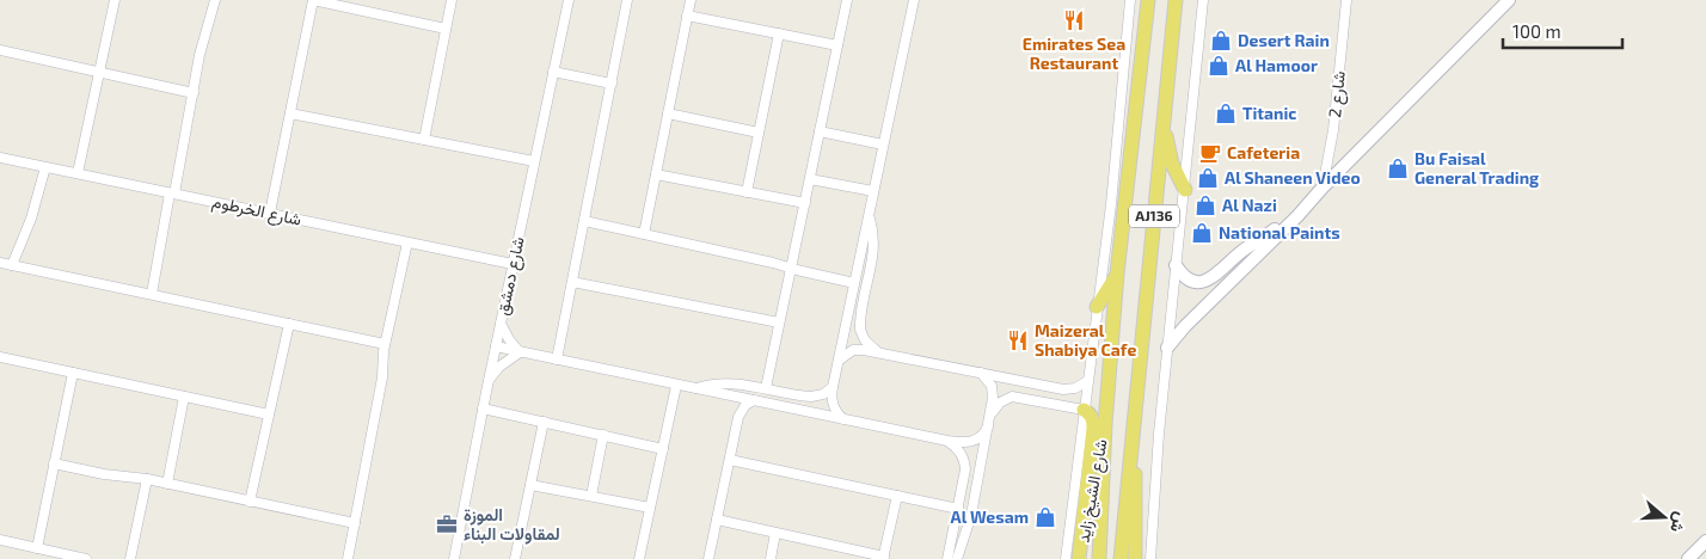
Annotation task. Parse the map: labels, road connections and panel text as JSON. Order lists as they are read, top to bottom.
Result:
{
  "streets": {
    "main road": ["AJ136", "شارع الشيخ زايد"],
    "street": ["شارع 2", "شارع الخرطوم", "شارع دمشق"]
  },
  "crossings": [
    ["شارع الخرطوم", "شارع دمشق"],
    ["AJ136", "شارع الشيخ زايد"]
  ],
  "places": {
    "restaurant": ["Emirates Sea Restaurant", "Maizeral Shabiya Cafe"],
    "shop": [
      "Desert Rain",
      "Al Hamoor",
      "Titanic",
      "Bu Faisal General Trading",
      "Al Shaneen Video",
      "Al Nazi",
      "National Paints",
      "Al Wesam"
    ],
    "cafe": ["Cafeteria"],
    "office": ["الموزة لمقاولات البناء"]
  },
  "scale_bar": "100 m",
  "north": "right"
}
